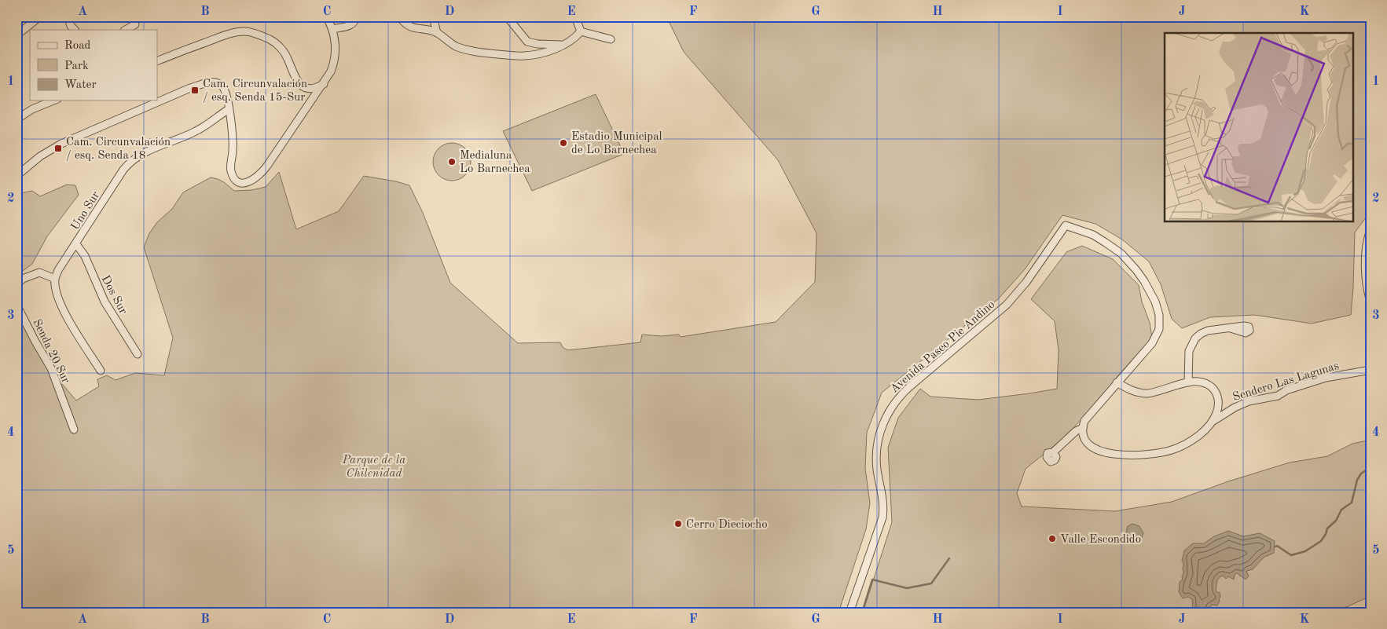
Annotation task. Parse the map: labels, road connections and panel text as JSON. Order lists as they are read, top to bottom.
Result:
{
  "streets": {
    "street": [
      "Uno Sur",
      "Dos Sur",
      "Avenida Paseo Pie Andino",
      "Senda 20 Sur",
      "Sendero Las Lagunas"
    ]
  },
  "crossings": [
    ["Uno Sur", "Dos Sur"]
  ],
  "parks": ["Parque de la Chilenidad"],
  "places": {
    "transit": ["Cam. Circunvalación / esq. Senda 15-Sur", "Cam. Circunvalación / esq. Senda 18"],
    "other": [
      "Estadio Municipal de Lo Barnechea",
      "Medialuna Lo Barnechea",
      "Cerro Dieciocho",
      "Valle Escondido"
    ]
  },
  "legend": ["Road", "Park", "Water"],
  "grid": {
    "columns": [
      "A",
      "B",
      "C",
      "D",
      "E",
      "F",
      "G",
      "H",
      "I",
      "J",
      "K"
    ],
    "rows": [
      "1",
      "2",
      "3",
      "4",
      "5"
    ]
  }
}
